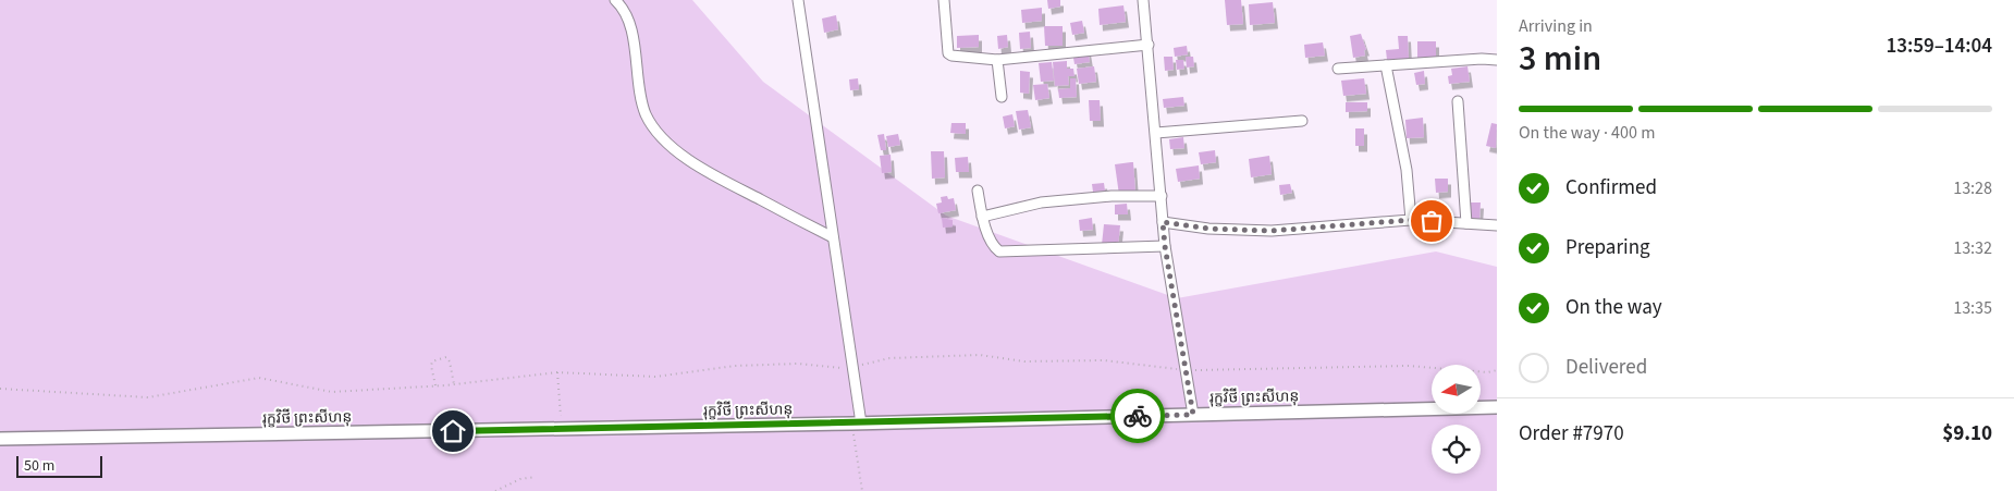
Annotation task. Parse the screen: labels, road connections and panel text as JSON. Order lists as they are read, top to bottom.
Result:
{
  "streets": {
    "street": ["រុក្ខវិថី ព្រះសីហនុ"]
  },
  "scale_bar": "50 m",
  "north": "left",
  "page": {
    "heading": ["3 min", "Arriving in", "13:59–14:04"],
    "panel": ["Order #7970", "$9.10"],
    "bar": "On the way · 400 m",
    "list": [
      ["Confirmed", "13:28"],
      ["Preparing", "13:32"],
      ["On the way", "13:35"],
      "Delivered"
    ],
    "scale": "50 m"
  }
}
